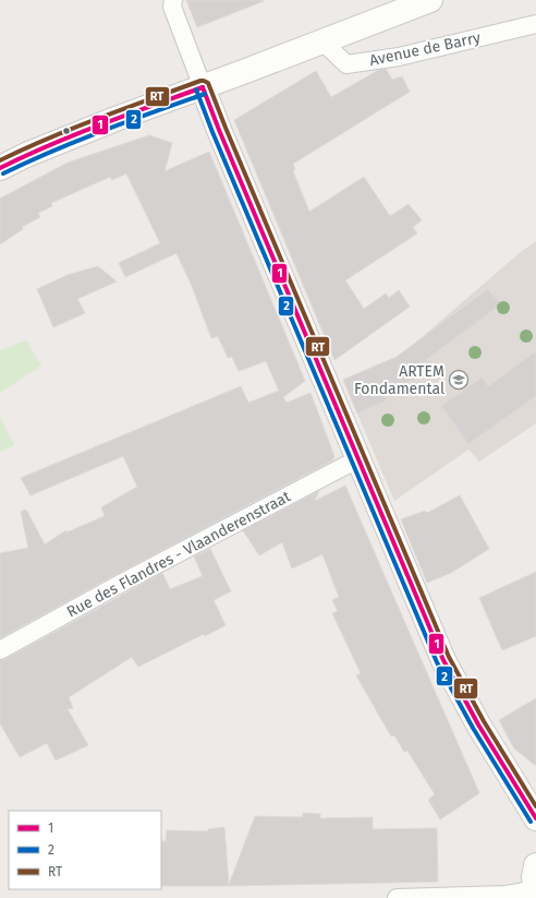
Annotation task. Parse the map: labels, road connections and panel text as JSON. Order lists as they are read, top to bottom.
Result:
{
  "streets": {
    "street": ["Avenue de Barry", "Rue des Flandres - Vlaanderenstraat"]
  },
  "places": {
    "school or university": ["ARTEM Fondamental"]
  },
  "lines": ["transit line RT", "transit line 1", "transit line 2"],
  "legend": ["1", "2", "RT"]
}
